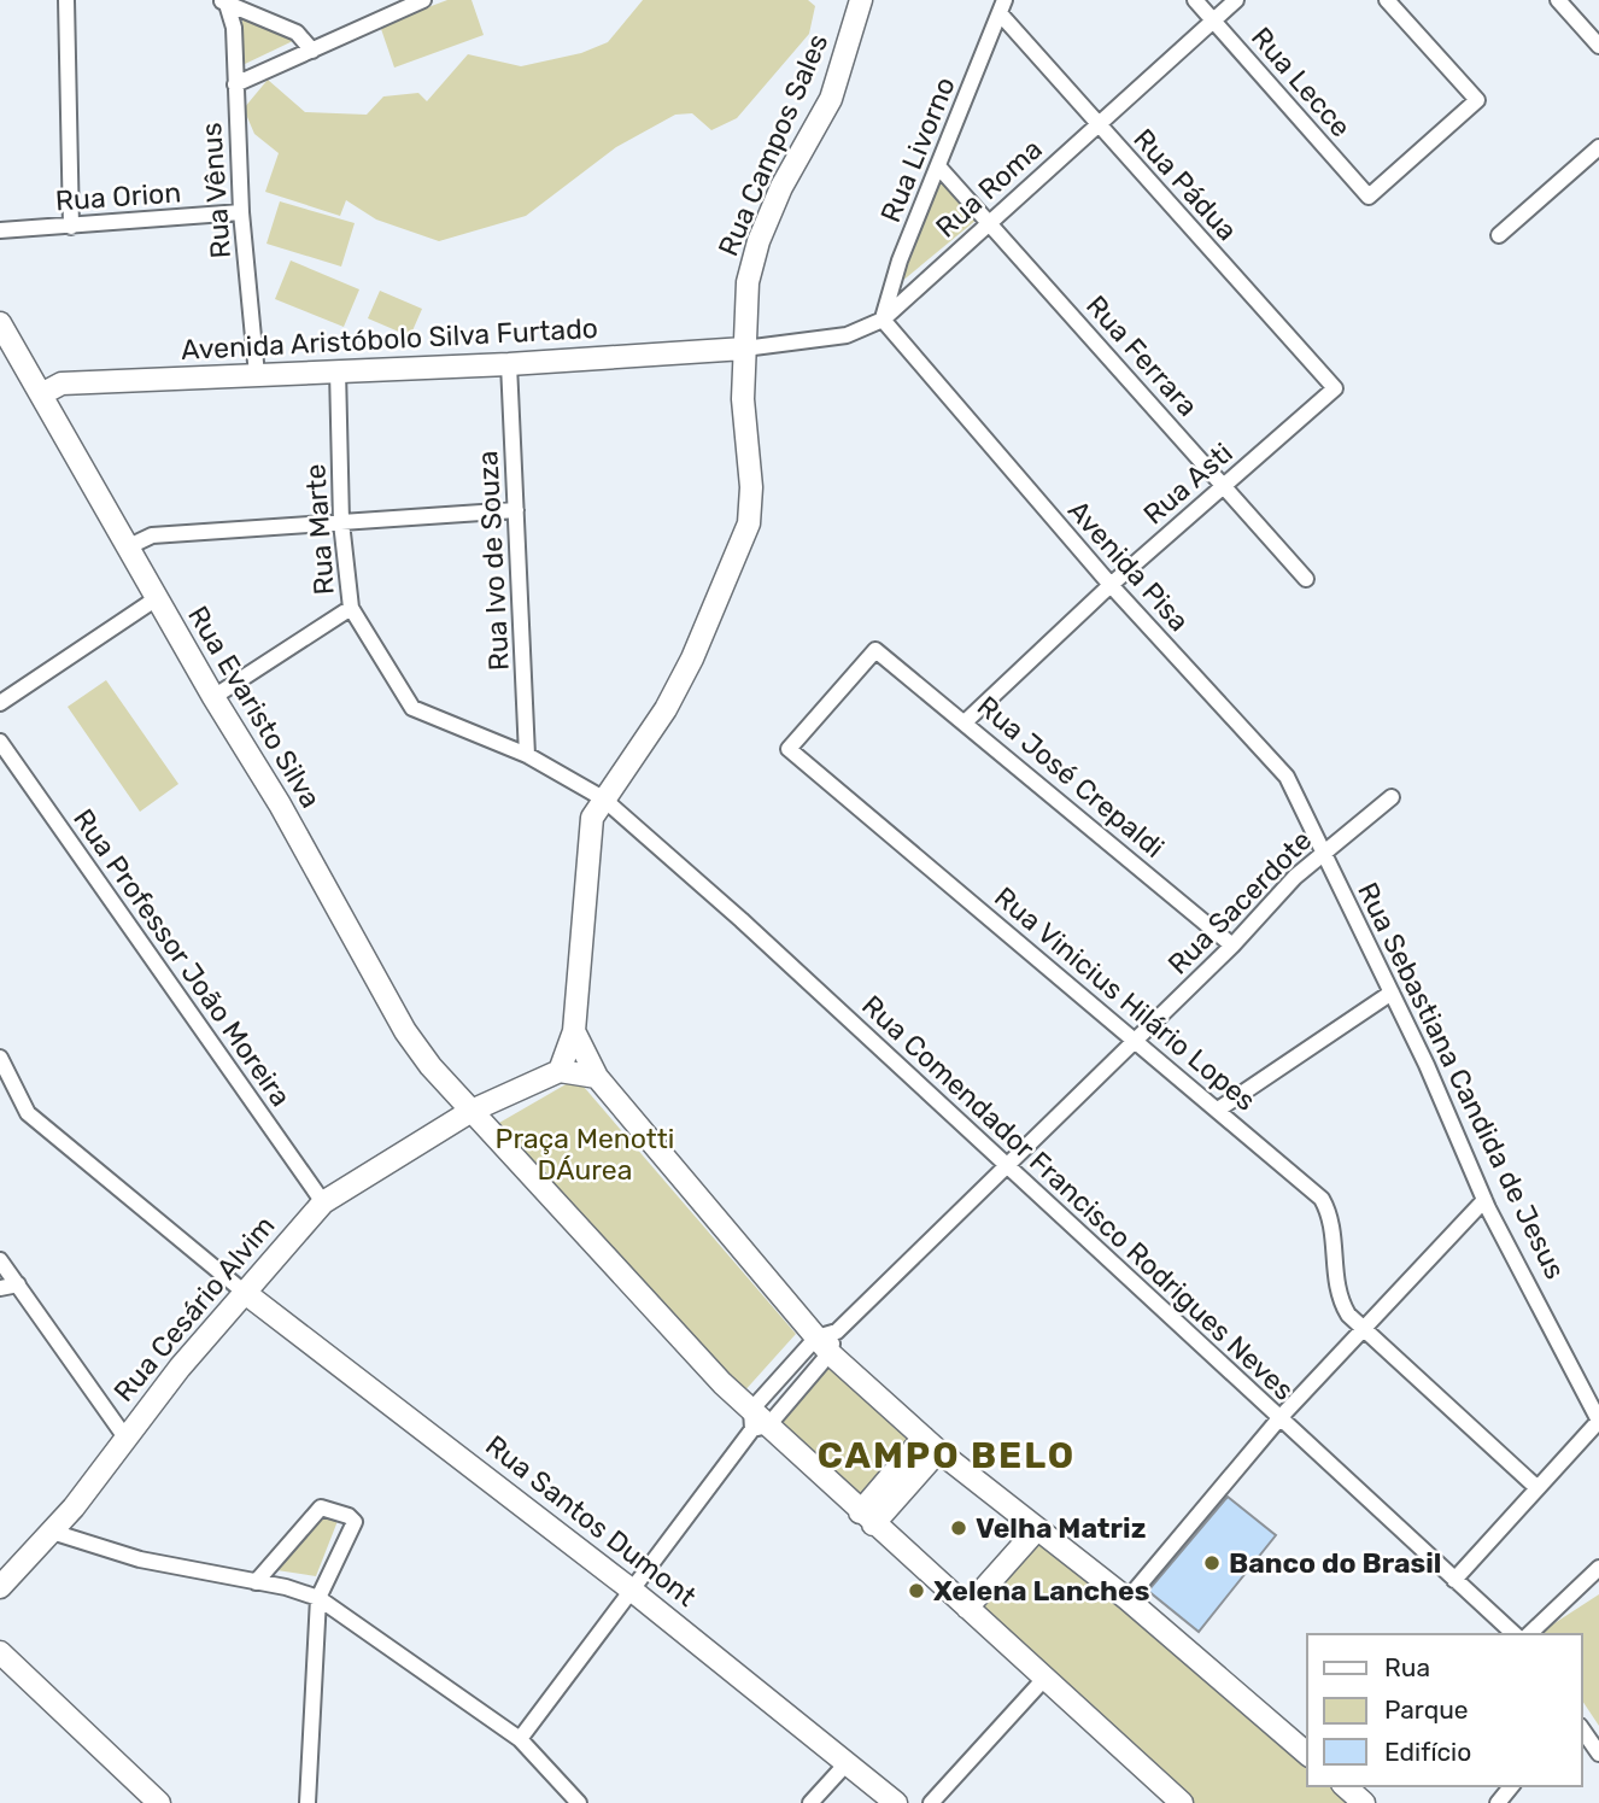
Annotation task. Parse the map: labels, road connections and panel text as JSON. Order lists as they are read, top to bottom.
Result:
{
  "streets": {
    "street": [
      "Rua Lecce",
      "Rua Campos Sales",
      "Rua Livorno",
      "Rua Pádua",
      "Rua Roma",
      "Rua Vênus",
      "Rua Orion",
      "Avenida Aristóbolo Silva Furtado",
      "Rua Ferrara",
      "Rua Asti",
      "Rua Marte",
      "Rua Ivo de Souza",
      "Avenida Pisa",
      "Rua Evaristo Silva",
      "Rua José Crepaldi",
      "Rua Sacerdote",
      "Rua Professor João Moreira",
      "Rua Vinicius Hilário Lopes",
      "Rua Sebastiana Candida de Jesus",
      "Rua Comendador Francisco Rodrigues Neves",
      "Rua Cesário Alvim",
      "Rua Santos Dumont"
    ]
  },
  "crossings": [
    ["Rua Lecce", "Rua Roma"],
    ["Rua Campos Sales", "Rua Roma"],
    ["Rua Campos Sales", "Avenida Aristóbolo Silva Furtado"],
    ["Rua Campos Sales", "Rua Marte"],
    ["Rua Campos Sales", "Rua Comendador Francisco Rodrigues Neves"],
    ["Rua Campos Sales", "Rua Cesário Alvim"],
    ["Rua Livorno", "Rua Pádua"],
    ["Rua Livorno", "Rua Roma"],
    ["Rua Livorno", "Rua Ferrara"],
    ["Rua Livorno", "Avenida Pisa"],
    ["Rua Pádua", "Rua Roma"],
    ["Rua Pádua", "Rua Asti"],
    ["Rua Roma", "Avenida Aristóbolo Silva Furtado"],
    ["Rua Roma", "Rua Ferrara"],
    ["Rua Roma", "Avenida Pisa"],
    ["Rua Vênus", "Rua Orion"],
    ["Rua Vênus", "Avenida Aristóbolo Silva Furtado"],
    ["Avenida Aristóbolo Silva Furtado", "Rua Marte"],
    ["Avenida Aristóbolo Silva Furtado", "Rua Ivo de Souza"],
    ["Avenida Aristóbolo Silva Furtado", "Rua Evaristo Silva"],
    ["Rua Ferrara", "Rua Asti"],
    ["Rua Asti", "Avenida Pisa"],
    ["Rua Asti", "Rua José Crepaldi"],
    ["Rua Marte", "Rua Ivo de Souza"],
    ["Rua Marte", "Rua Comendador Francisco Rodrigues Neves"],
    ["Avenida Pisa", "Rua Sacerdote"],
    ["Avenida Pisa", "Rua Sebastiana Candida de Jesus"],
    ["Rua Evaristo Silva", "Rua Cesário Alvim"],
    ["Rua José Crepaldi", "Rua Sacerdote"],
    ["Rua José Crepaldi", "Rua Vinicius Hilário Lopes"],
    ["Rua Sacerdote", "Rua Vinicius Hilário Lopes"],
    ["Rua Sacerdote", "Rua Sebastiana Candida de Jesus"],
    ["Rua Sacerdote", "Rua Comendador Francisco Rodrigues Neves"],
    ["Rua Professor João Moreira", "Rua Cesário Alvim"],
    ["Rua Cesário Alvim", "Rua Santos Dumont"]
  ],
  "districts": ["CAMPO BELO"],
  "parks": ["Praça Menotti DÁurea"],
  "places": ["Velha Matriz", "Banco do Brasil", "Xelena Lanches"],
  "legend": ["Rua", "Parque", "Edifício"]
}
